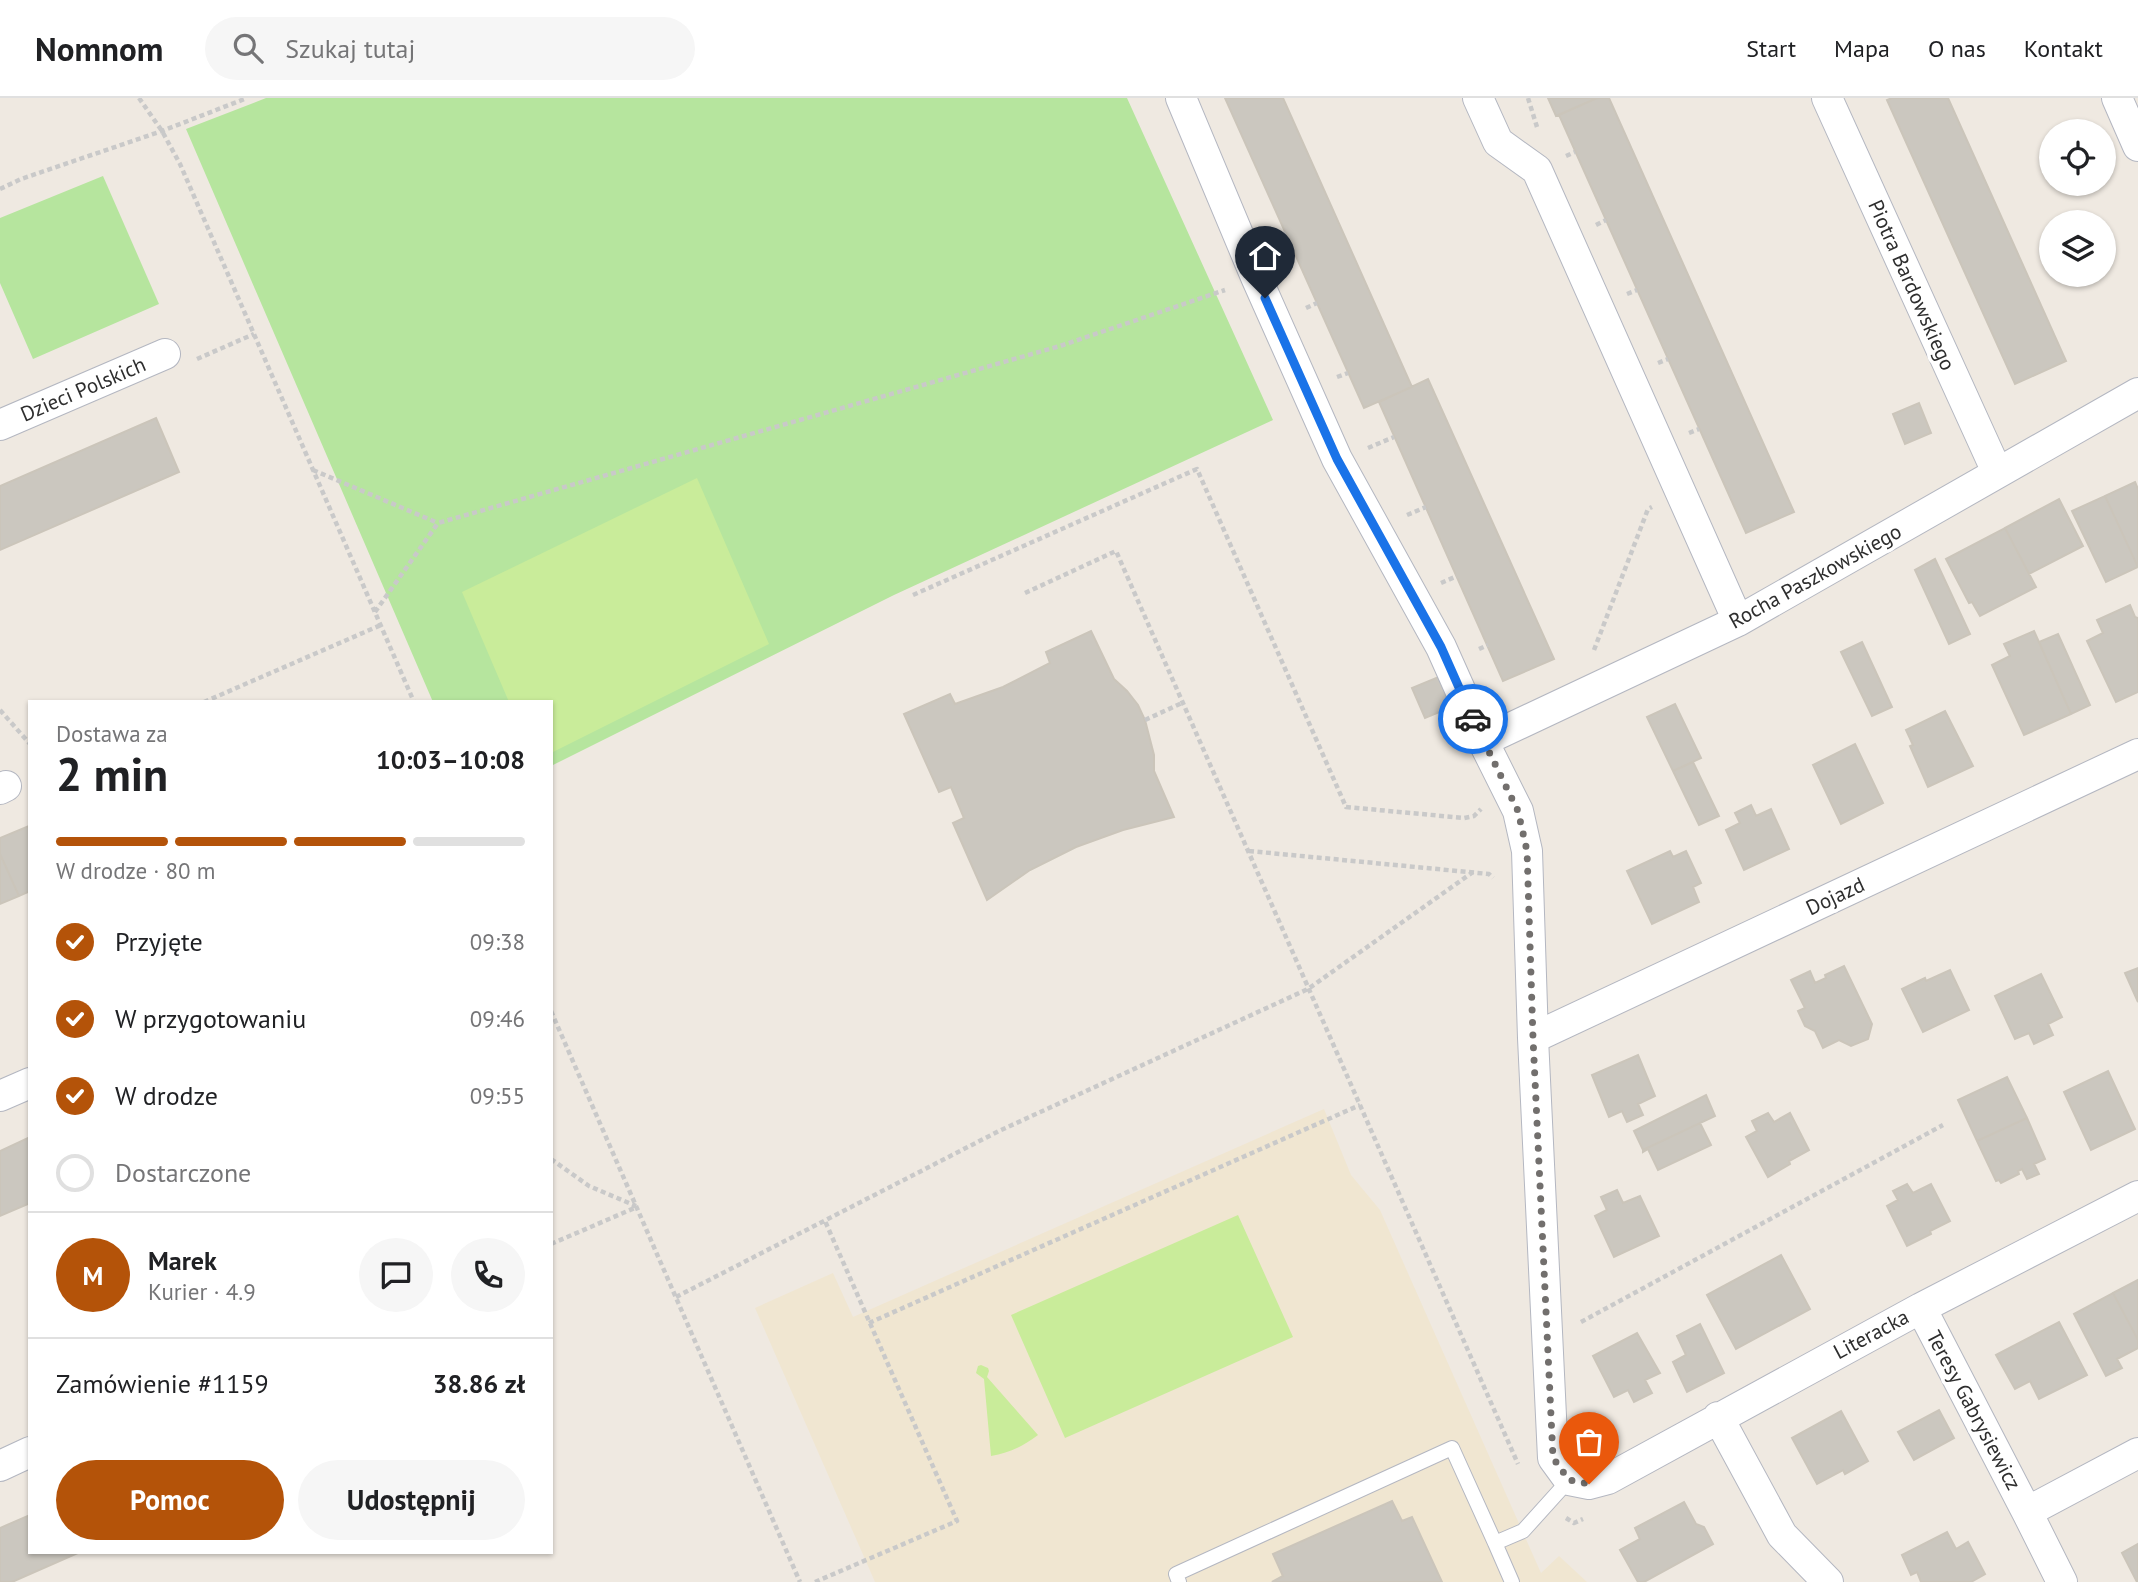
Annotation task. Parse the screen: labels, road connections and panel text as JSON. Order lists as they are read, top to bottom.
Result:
{
  "streets": {
    "street": [
      "Piotra Bardowskiego",
      "Dzieci Polskich",
      "Rocha Paszkowskiego",
      "Dojazd",
      "Literacka",
      "Teresy Gabrysiewicz"
    ]
  },
  "crossings": [
    ["Piotra Bardowskiego", "Rocha Paszkowskiego"],
    ["Literacka", "Teresy Gabrysiewicz"]
  ],
  "page": {
    "header": "Nomnom",
    "search": "Szukaj tutaj",
    "nav": [
      "Start",
      "Mapa",
      "O nas",
      "Kontakt"
    ],
    "heading": ["2 min", "Dostawa za", "10:03–10:08"],
    "panel": [
      "Marek",
      "Kurier · 4.9",
      "Zamówienie #1159",
      "38.86 zł"
    ],
    "bar": "W drodze · 80 m",
    "list": [
      ["Przyjęte", "09:38"],
      ["W przygotowaniu", "09:46"],
      ["W drodze", "09:55"],
      "Dostarczone"
    ],
    "round": "M",
    "buttons": ["Pomoc", "Udostępnij"]
  }
}
